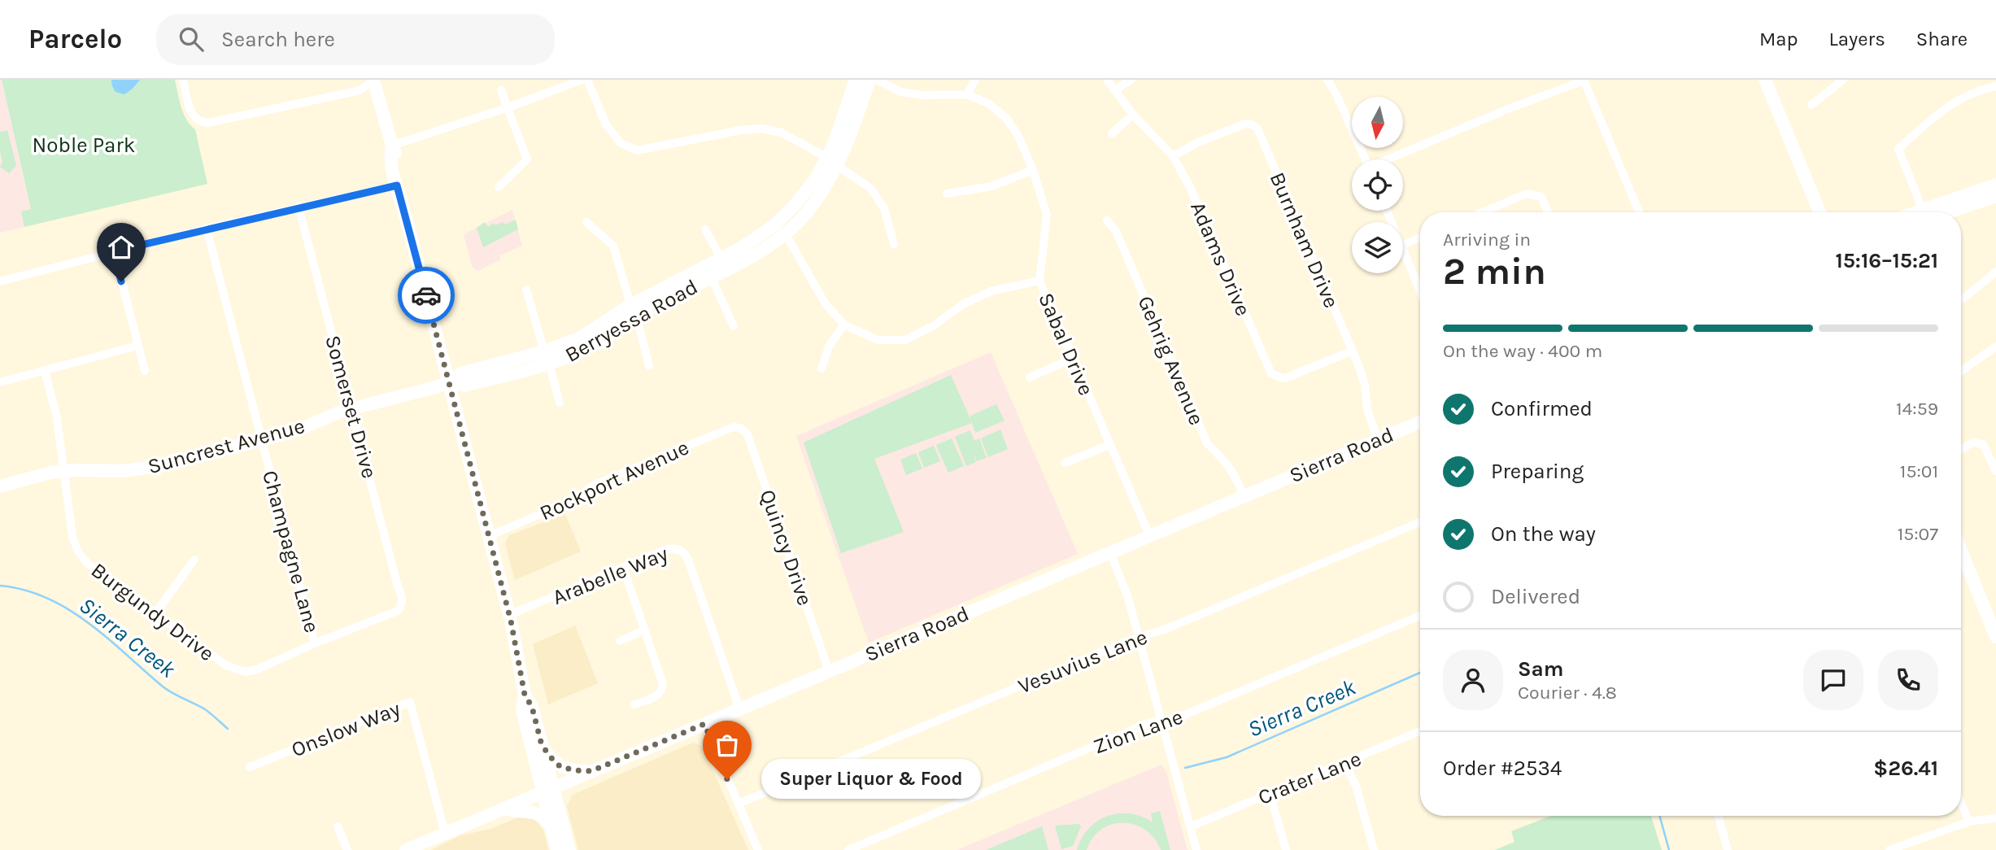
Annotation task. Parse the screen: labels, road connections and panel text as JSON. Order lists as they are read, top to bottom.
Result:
{
  "streets": {
    "street": [
      "Burnham Drive",
      "Adams Drive",
      "Berryessa Road",
      "Sabal Drive",
      "Gehrig Avenue",
      "Somerset Drive",
      "Suncrest Avenue",
      "Sierra Road",
      "Rockport Avenue",
      "Quincy Drive",
      "Champagne Lane",
      "Arabelle Way",
      "Burgundy Drive",
      "Vesuvius Lane",
      "Onslow Way",
      "Zion Lane",
      "Crater Lane"
    ]
  },
  "crossings": [
    ["Burnham Drive", "Adams Drive"],
    ["Burnham Drive", "Sierra Road"],
    ["Berryessa Road", "Suncrest Avenue"],
    ["Sabal Drive", "Sierra Road"],
    ["Gehrig Avenue", "Sierra Road"],
    ["Somerset Drive", "Suncrest Avenue"],
    ["Somerset Drive", "Burgundy Drive"],
    ["Suncrest Avenue", "Champagne Lane"],
    ["Suncrest Avenue", "Burgundy Drive"],
    ["Sierra Road", "Quincy Drive"],
    ["Sierra Road", "Arabelle Way"],
    ["Sierra Road", "Onslow Way"],
    ["Rockport Avenue", "Quincy Drive"],
    ["Champagne Lane", "Burgundy Drive"]
  ],
  "water": ["Sierra Creek"],
  "parks": ["Noble Park"],
  "places": ["Super Liquor & Food"],
  "north": "bottom",
  "page": {
    "header": "Parcelo",
    "search": "Search here",
    "nav": ["Map", "Layers", "Share"],
    "heading": ["2 min", "Arriving in", "15:16–15:21"],
    "panel": [
      "Sam",
      "Courier · 4.8",
      "Order #2534",
      "$26.41"
    ],
    "bar": "On the way · 400 m",
    "list": [
      ["Confirmed", "14:59"],
      ["Preparing", "15:01"],
      ["On the way", "15:07"],
      "Delivered"
    ],
    "bubble": "Super Liquor & Food"
  }
}
